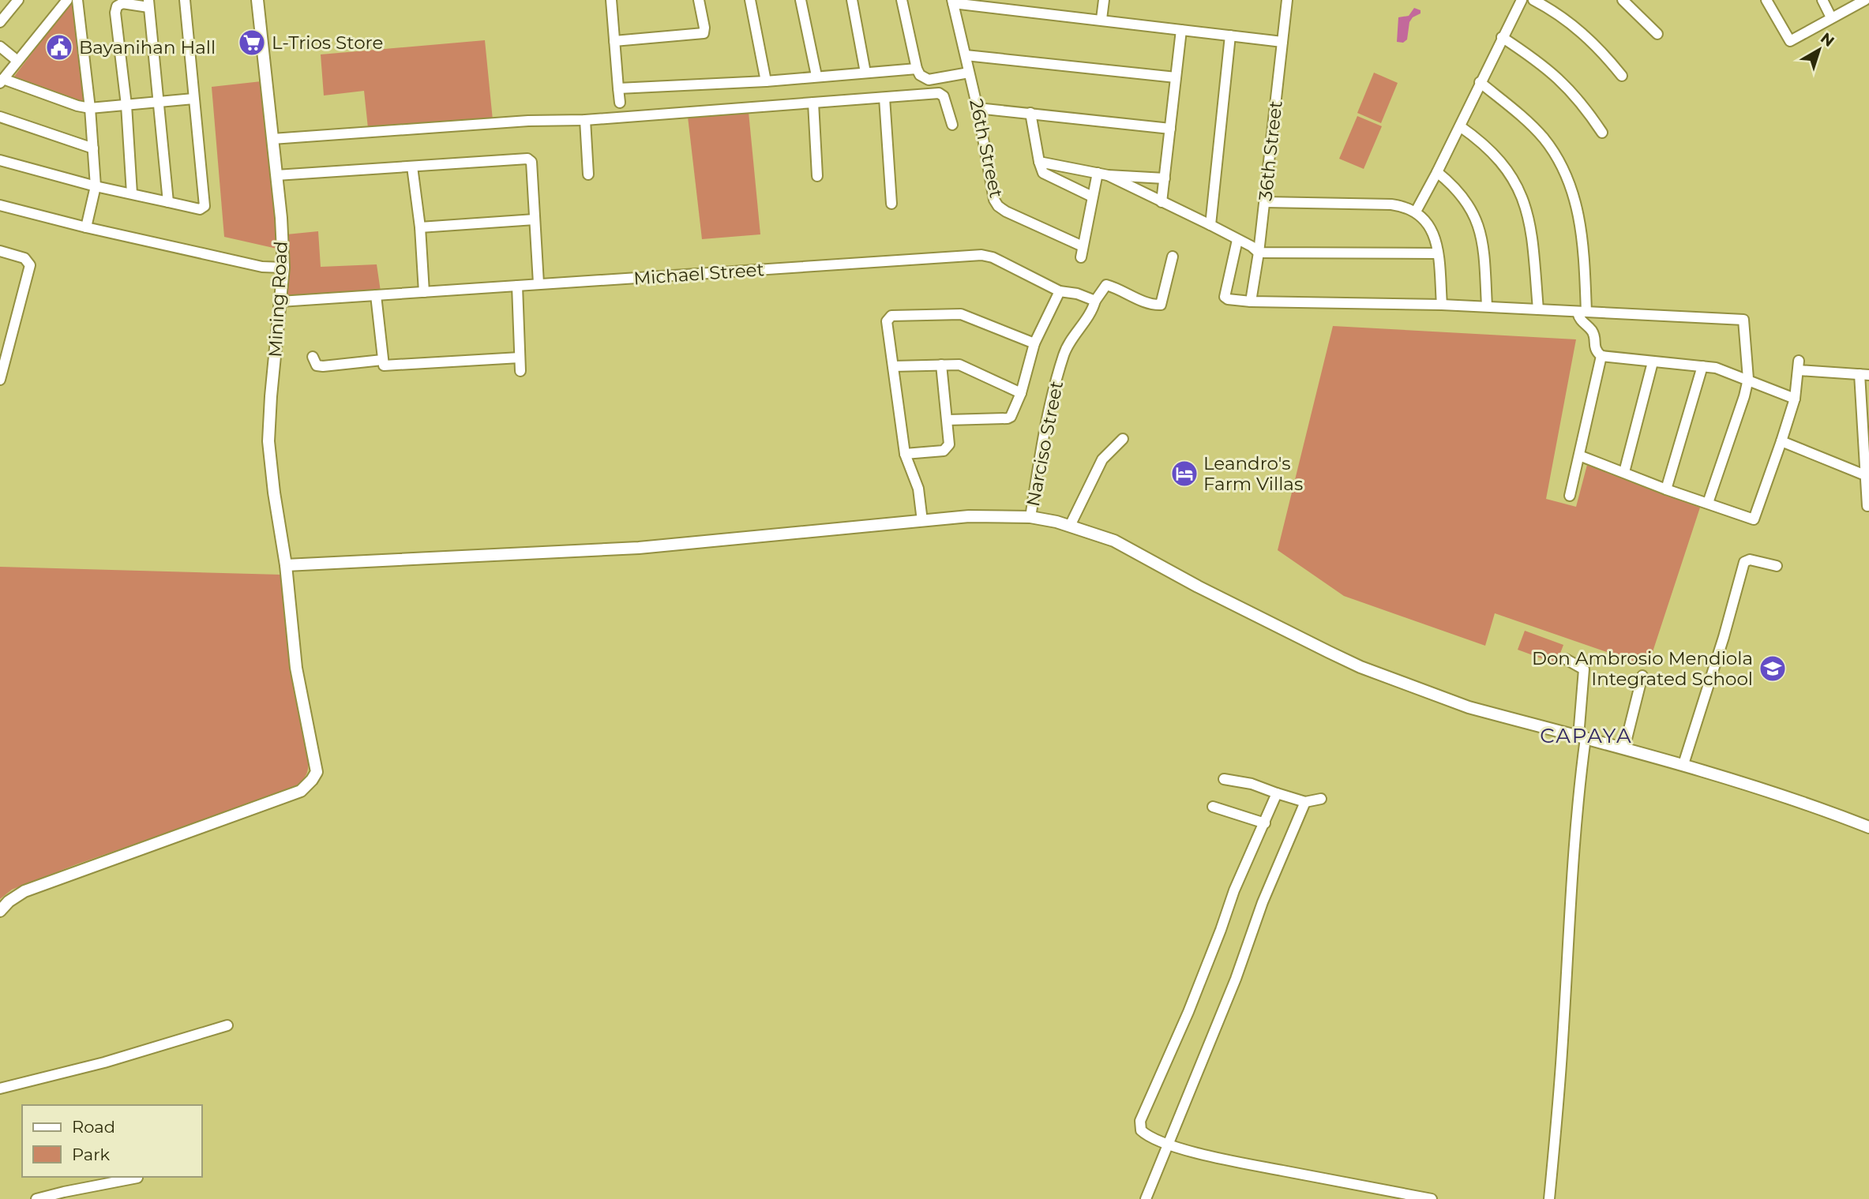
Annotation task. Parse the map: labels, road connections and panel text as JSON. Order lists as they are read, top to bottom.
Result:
{
  "streets": {
    "street": [
      "26th Street",
      "36th Street",
      "Michael Street",
      "Mining Road",
      "Narciso Street"
    ]
  },
  "crossings": [
    ["Michael Street", "Mining Road"],
    ["Michael Street", "Narciso Street"]
  ],
  "districts": ["CAPAYA"],
  "places": {
    "supermarket": ["L-Trios Store"],
    "public building": ["Bayanihan Hall"],
    "hotel": ["Leandro's Farm Villas"],
    "school or university": ["Don Ambrosio Mendiola Integrated School"]
  },
  "legend": ["Road", "Park"],
  "north": "top right"
}
